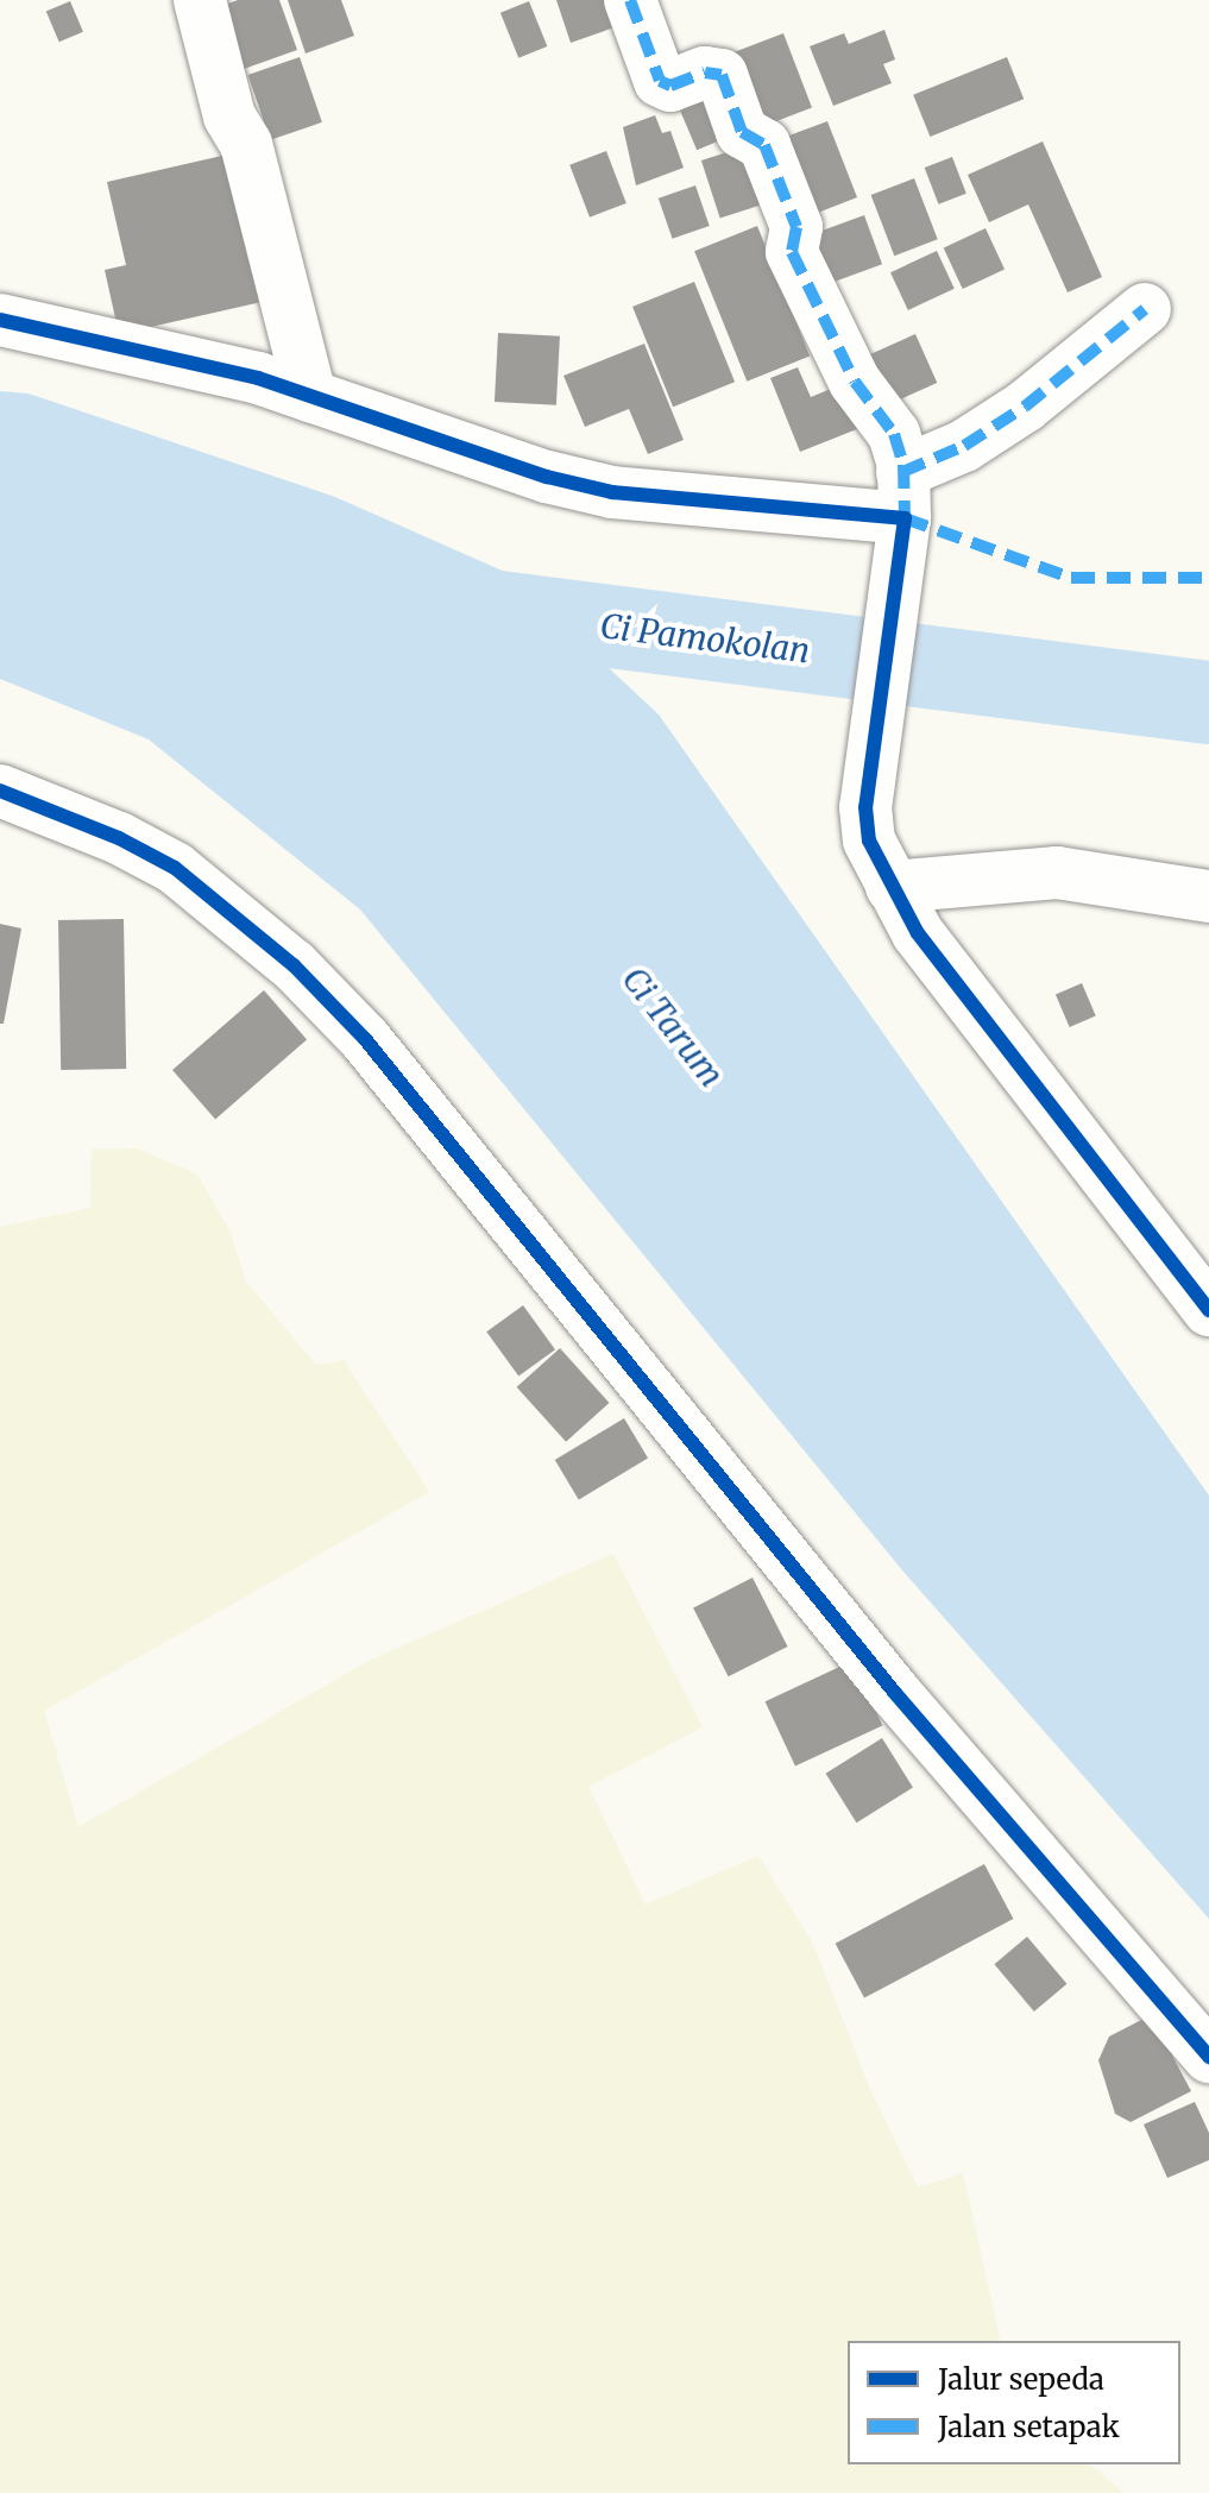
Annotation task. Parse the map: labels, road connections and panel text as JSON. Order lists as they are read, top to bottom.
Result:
{
  "water": ["Ci Pamokolan", "Ci Tarum"],
  "legend": ["Jalur sepeda", "Jalan setapak"]
}
